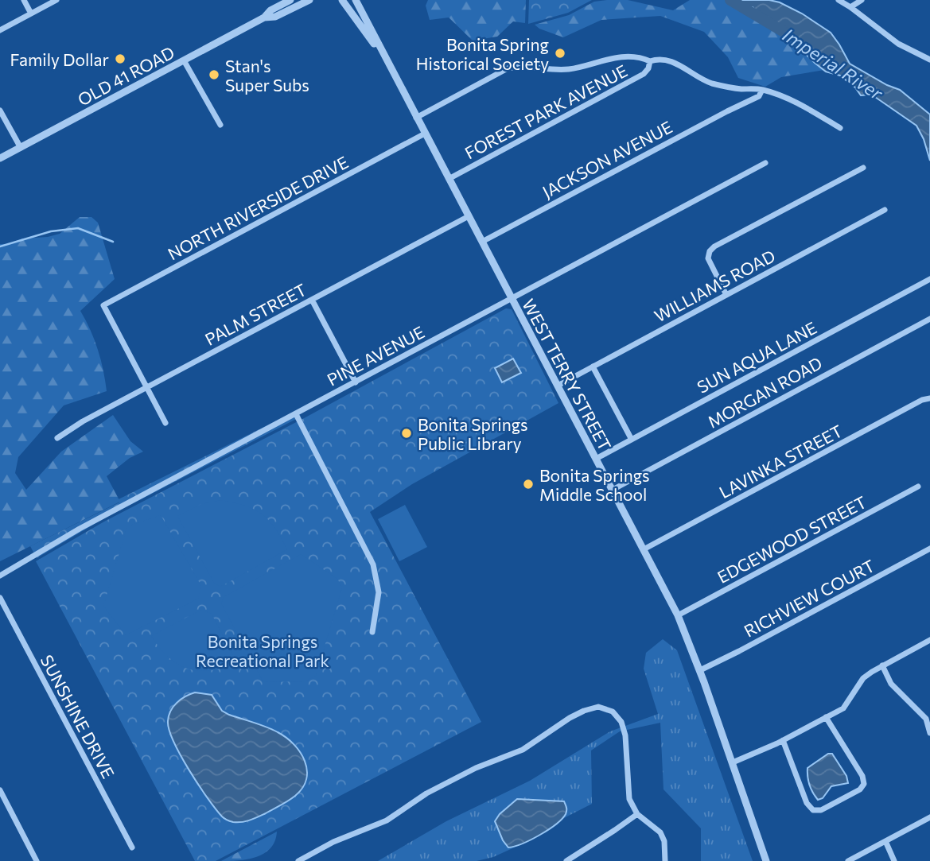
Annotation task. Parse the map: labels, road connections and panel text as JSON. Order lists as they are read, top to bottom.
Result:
{
  "streets": {
    "street": [
      "OLD 41 ROAD",
      "FOREST PARK AVENUE",
      "JACKSON AVENUE",
      "NORTH RIVERSIDE DRIVE",
      "WILLIAMS ROAD",
      "PALM STREET",
      "PINE AVENUE",
      "SUN AQUA LANE",
      "WEST TERRY STREET",
      "MORGAN ROAD",
      "LAVINKA STREET",
      "EDGEWOOD STREET",
      "RICHVIEW COURT",
      "SUNSHINE DRIVE"
    ]
  },
  "crossings": [
    ["FOREST PARK AVENUE", "WEST TERRY STREET"],
    ["JACKSON AVENUE", "WEST TERRY STREET"],
    ["NORTH RIVERSIDE DRIVE", "PALM STREET"],
    ["NORTH RIVERSIDE DRIVE", "WEST TERRY STREET"],
    ["WILLIAMS ROAD", "WEST TERRY STREET"],
    ["PALM STREET", "WEST TERRY STREET"],
    ["PINE AVENUE", "WEST TERRY STREET"],
    ["SUN AQUA LANE", "WEST TERRY STREET"],
    ["WEST TERRY STREET", "MORGAN ROAD"],
    ["WEST TERRY STREET", "LAVINKA STREET"],
    ["WEST TERRY STREET", "EDGEWOOD STREET"],
    ["WEST TERRY STREET", "RICHVIEW COURT"]
  ],
  "water": ["Imperial River"],
  "parks": ["Bonita Springs Recreational Park"],
  "places": [
    "Bonita Spring Historical Society",
    "Family Dollar",
    "Stan's Super Subs",
    "Bonita Springs Public Library",
    "Bonita Springs Middle School"
  ]
}
